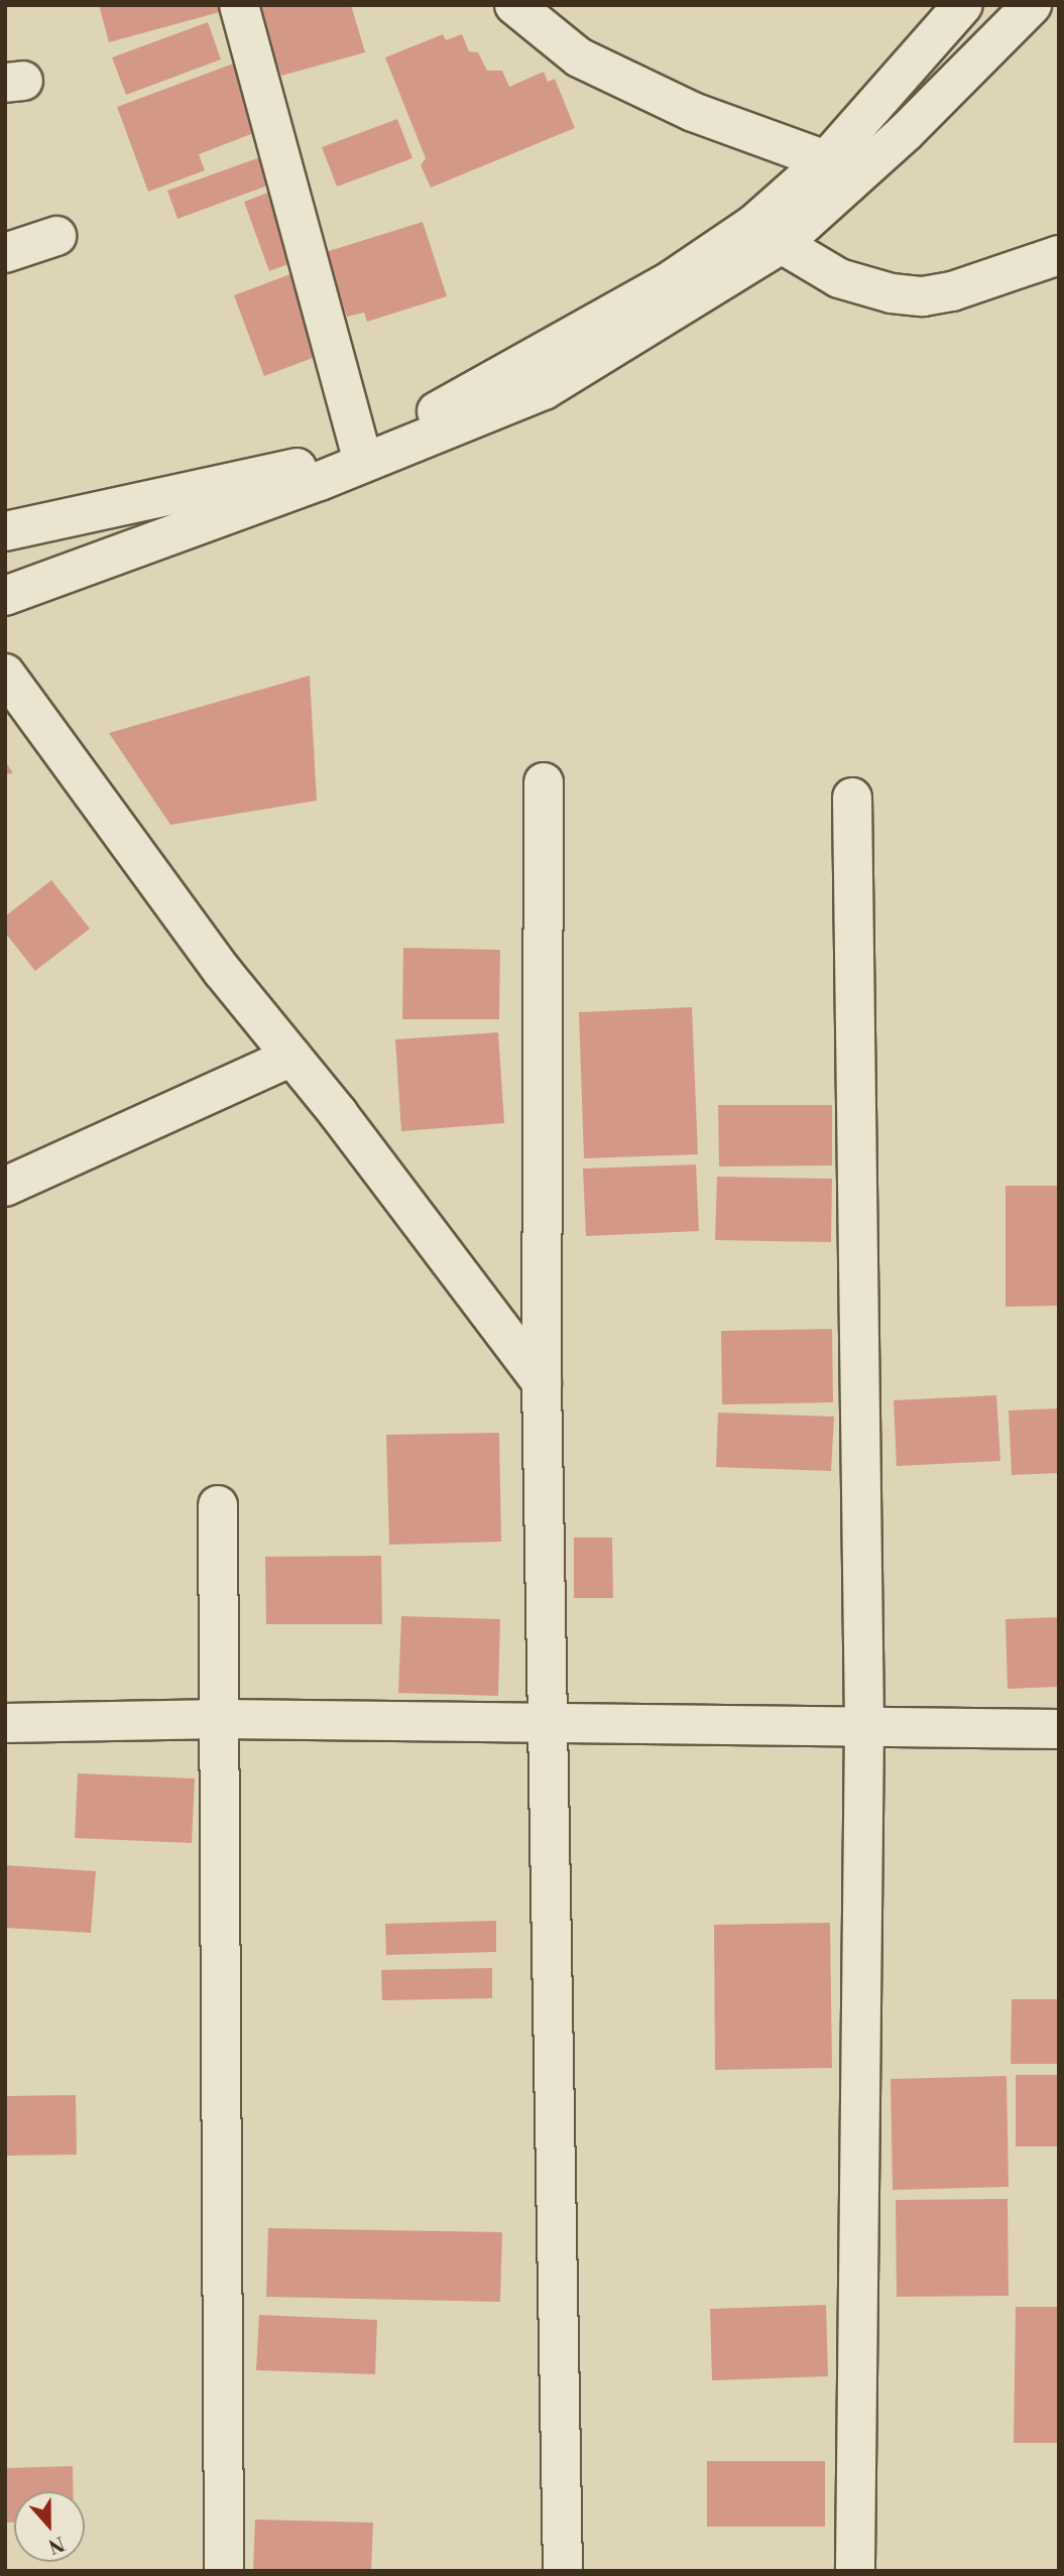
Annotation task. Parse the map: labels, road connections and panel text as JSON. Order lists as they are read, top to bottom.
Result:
{
  "north": "bottom"
}
